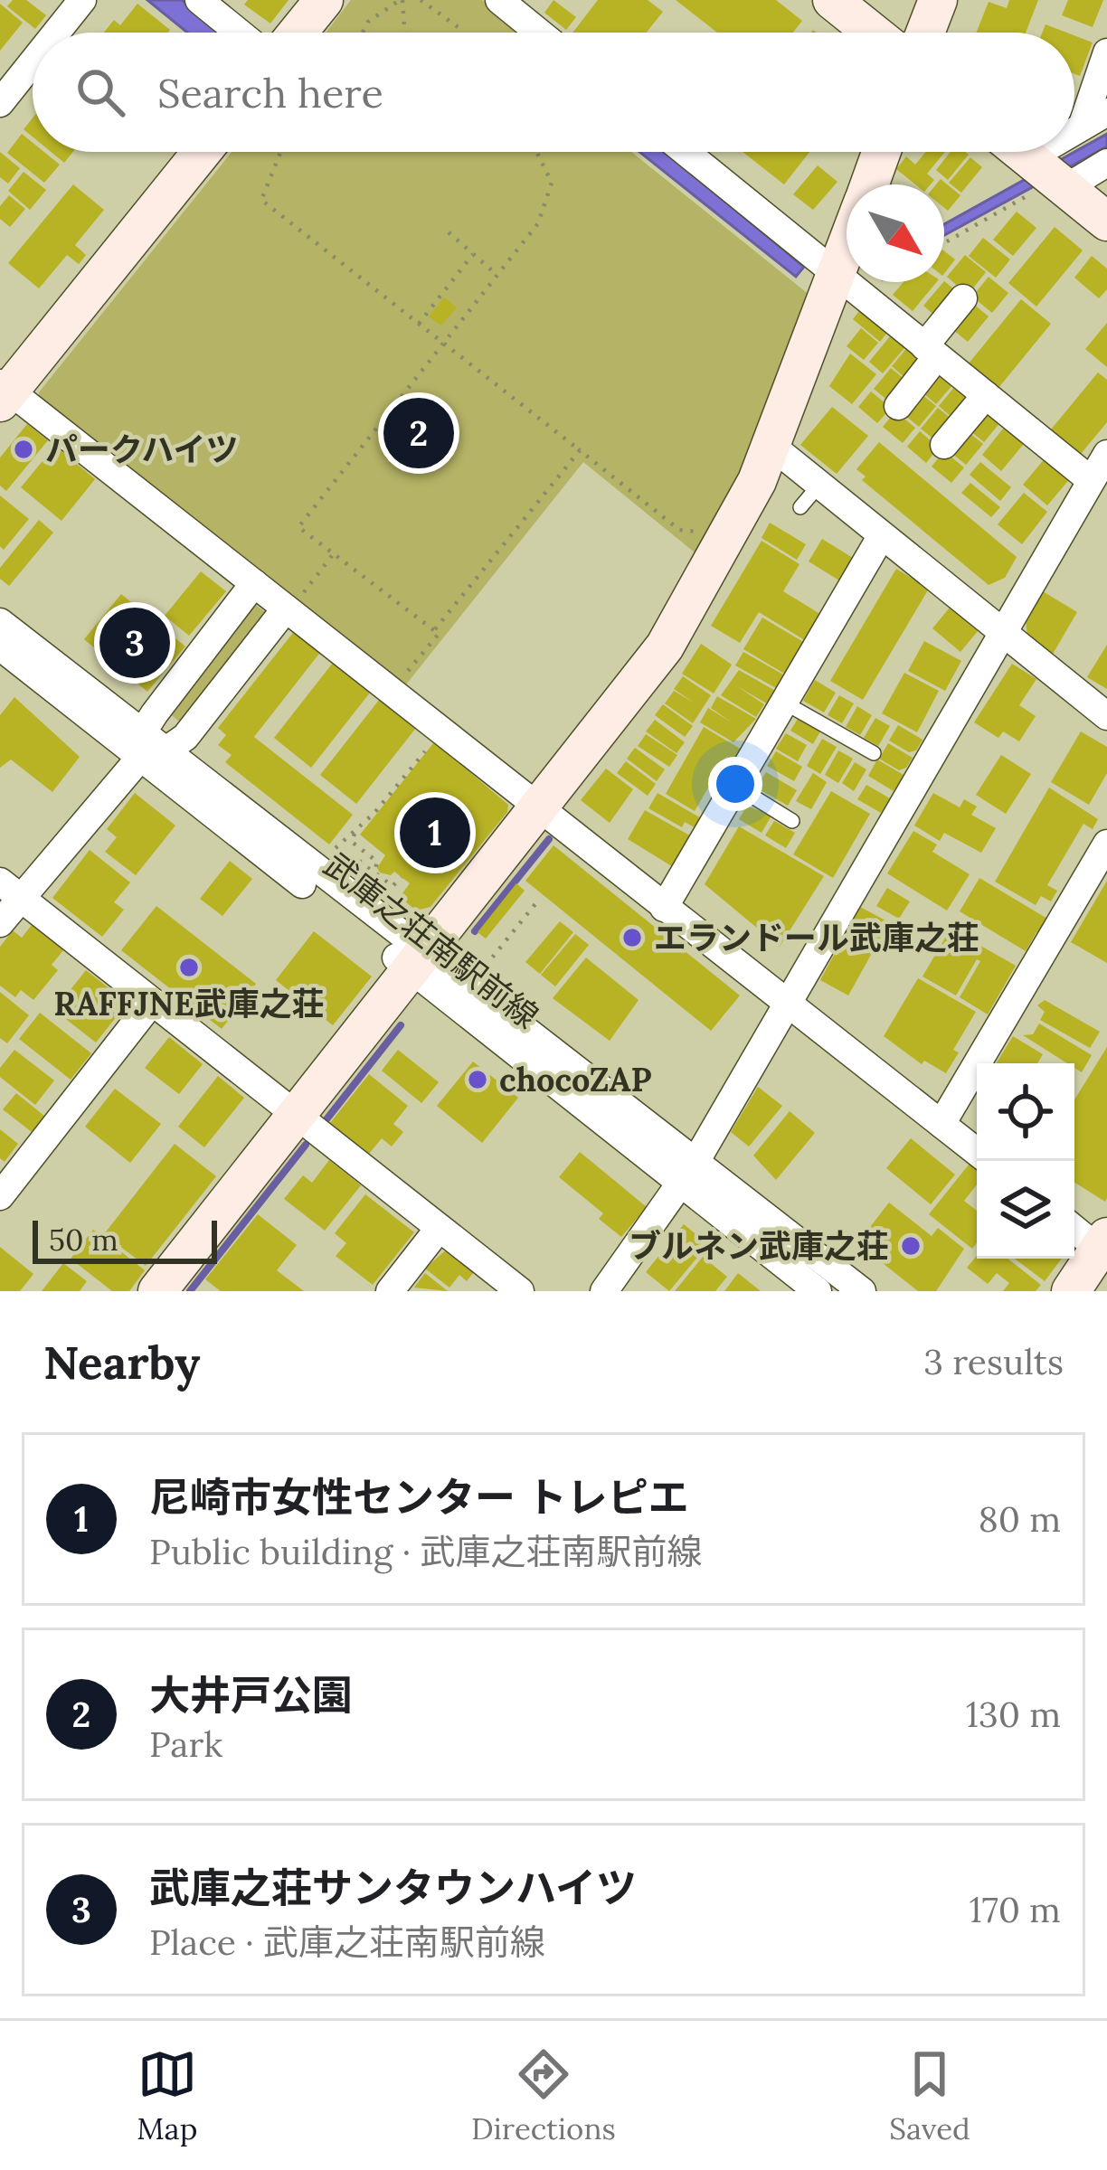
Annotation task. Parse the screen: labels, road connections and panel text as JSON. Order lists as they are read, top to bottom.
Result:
{
  "streets": {
    "street": ["武庫之荘南駅前線"]
  },
  "places": [
    "パークハイツ",
    "エランドール武庫之荘",
    "RAFFJNE武庫之荘",
    "chocoZAP",
    "ブルネン武庫之荘"
  ],
  "scale_bar": "50 m",
  "north": "bottom right",
  "page": {
    "search": "Search here",
    "pins": ["2", "3", "1"],
    "scale": "50 m",
    "heading": ["Nearby", "3 results"],
    "list": [
      {
        "mark": "1",
        "name": "尼崎市女性センター トレピエ",
        "note": "Public building · 武庫之荘南駅前線",
        "value": "80 m"
      },
      {
        "mark": "2",
        "name": "大井戸公園",
        "note": "Park",
        "value": "130 m"
      },
      {
        "mark": "3",
        "name": "武庫之荘サンタウンハイツ",
        "note": "Place · 武庫之荘南駅前線",
        "value": "170 m"
      }
    ],
    "nav": ["Map", "Directions", "Saved"]
  }
}
